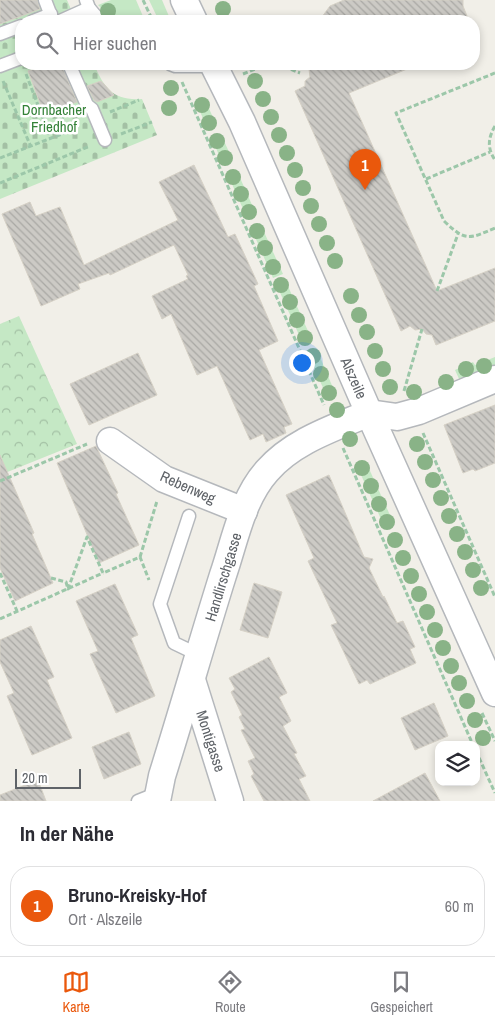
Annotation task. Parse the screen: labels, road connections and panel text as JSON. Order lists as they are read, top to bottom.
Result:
{
  "streets": {
    "street": [
      "Alszeile",
      "Rebenweg",
      "Handlirschgasse",
      "Montigasse"
    ]
  },
  "crossings": [
    ["Alszeile", "Handlirschgasse"],
    ["Rebenweg", "Handlirschgasse"],
    ["Handlirschgasse", "Montigasse"]
  ],
  "parks": ["Dornbacher Friedhof"],
  "scale_bar": "20 m",
  "page": {
    "search": "Hier suchen",
    "pins": "1",
    "scale": "20 m",
    "heading": "In der Nähe",
    "list": [
      {
        "mark": "1",
        "name": "Bruno-Kreisky-Hof",
        "note": "Ort · Alszeile",
        "value": "60 m"
      }
    ],
    "nav": ["Karte", "Route", "Gespeichert"]
  }
}
